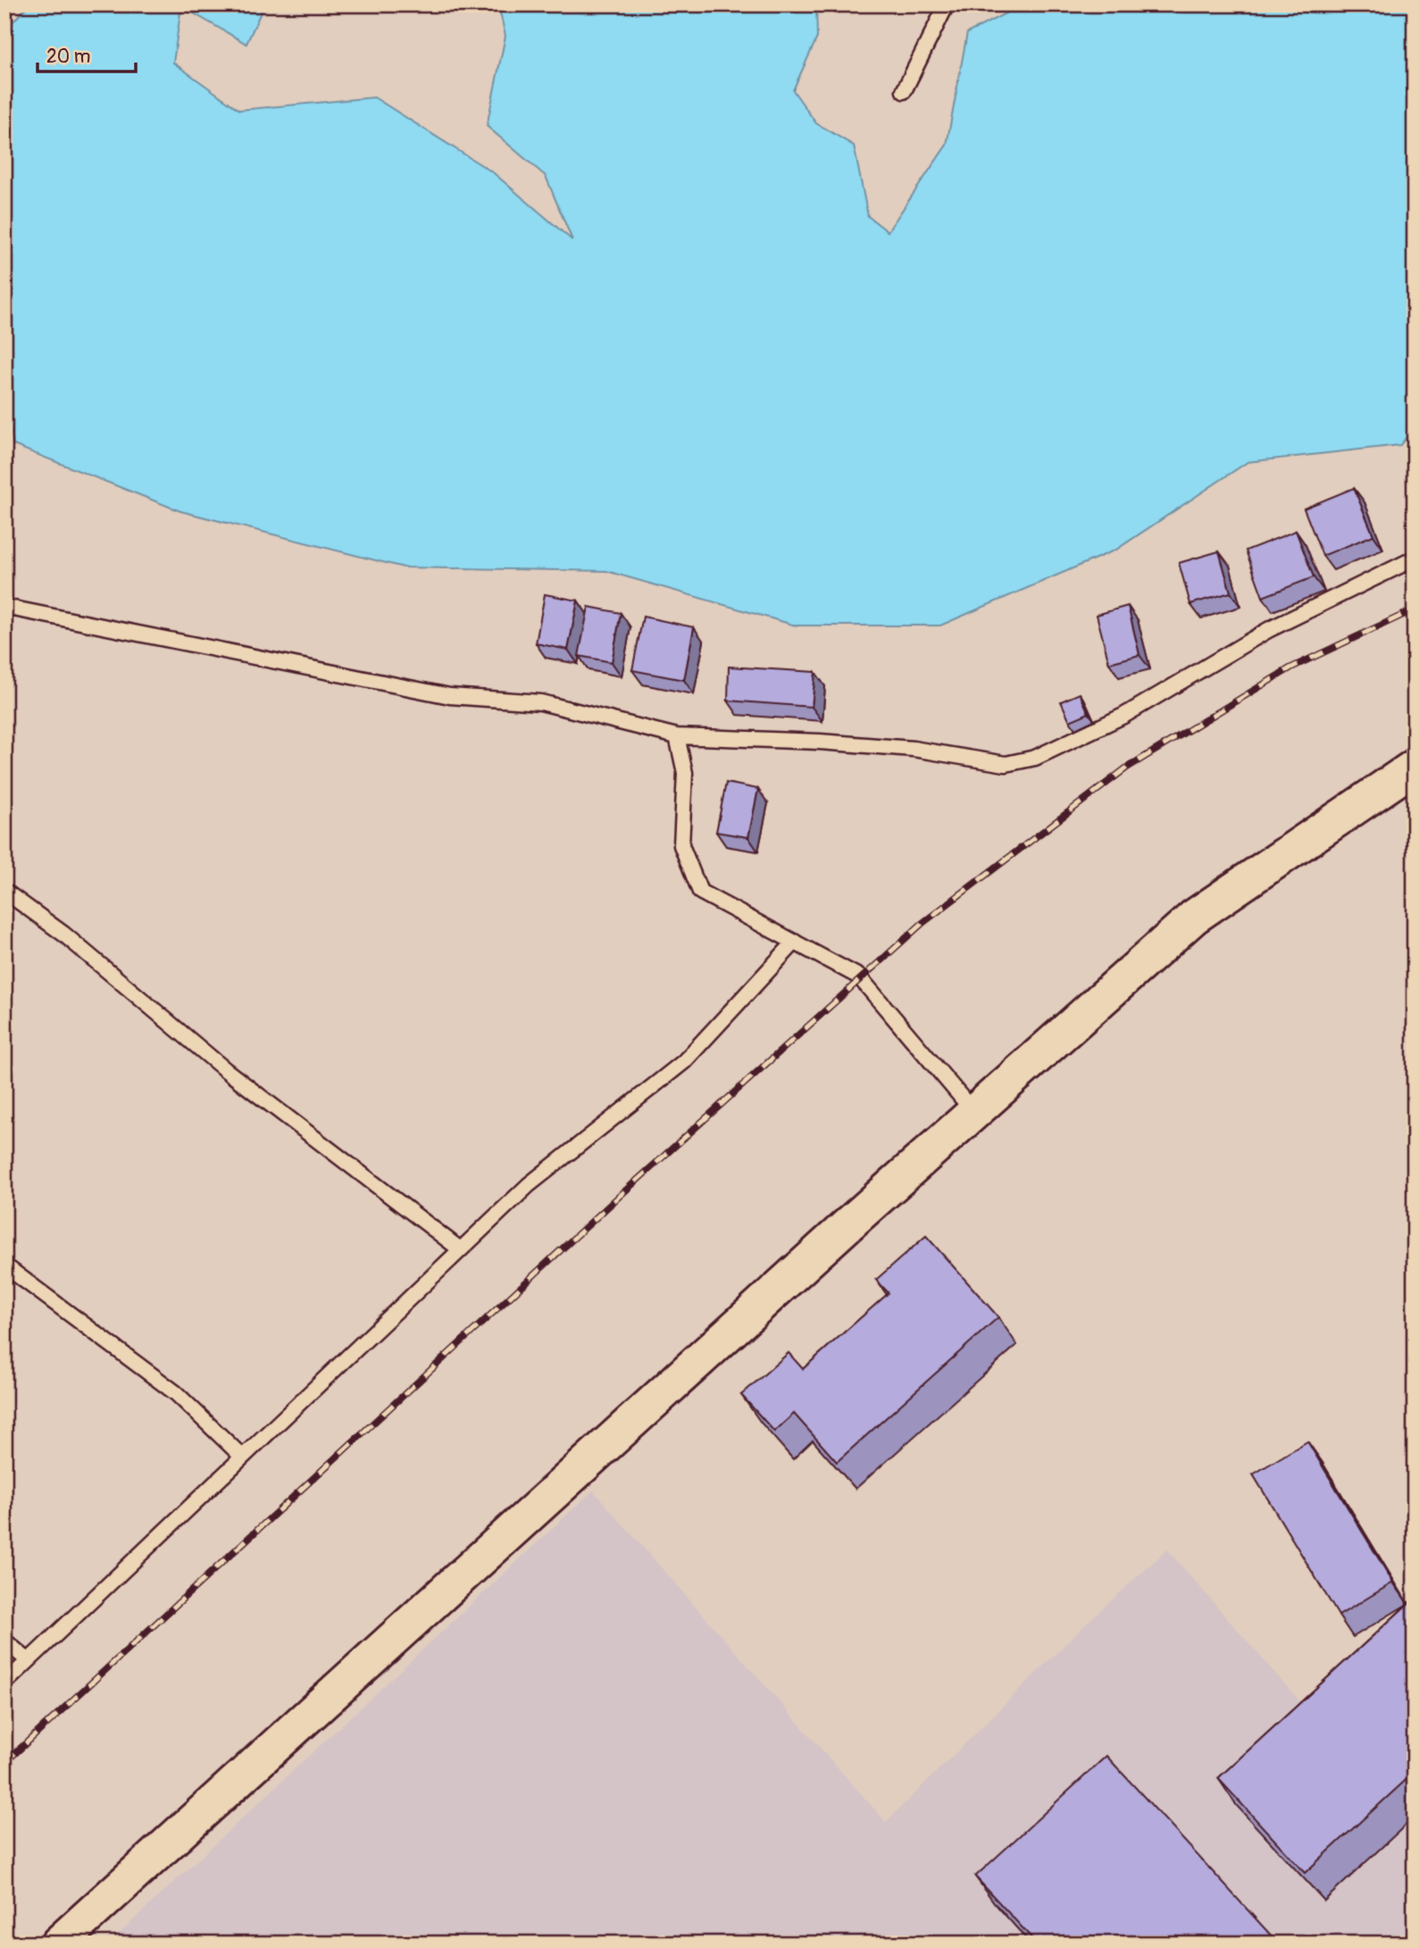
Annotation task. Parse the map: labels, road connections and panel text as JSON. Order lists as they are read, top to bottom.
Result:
{
  "scale_bar": "20 m"
}
